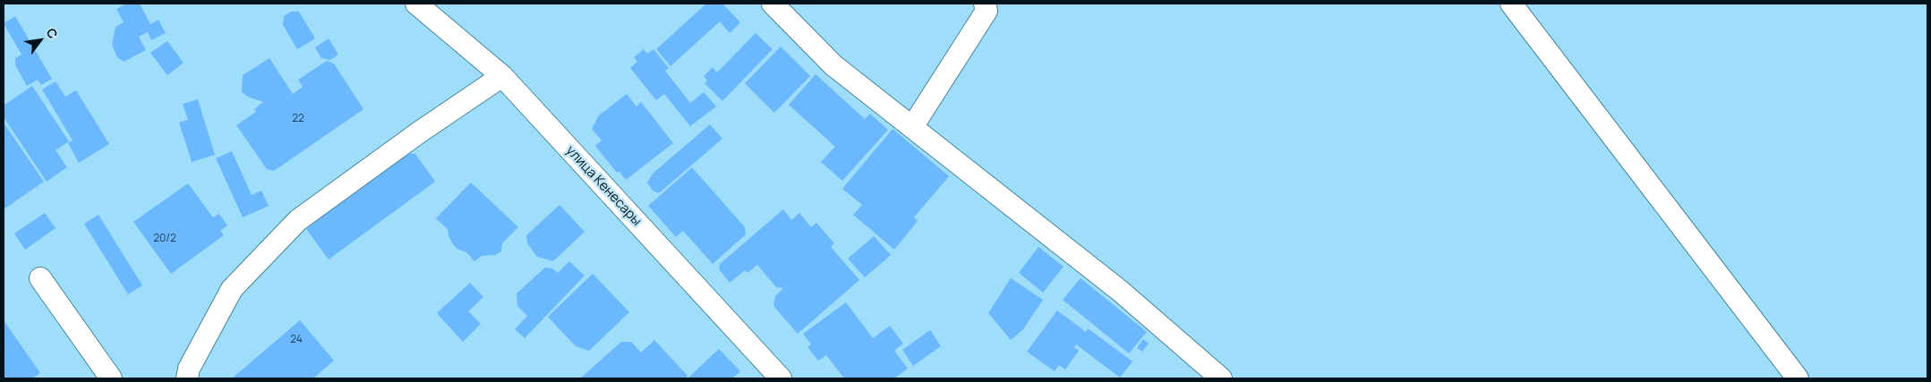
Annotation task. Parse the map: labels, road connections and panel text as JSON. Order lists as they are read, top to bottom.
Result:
{
  "streets": {
    "street": ["улица Кенесары"]
  },
  "house_numbers": ["22", "20/2", "24"],
  "north": "top right"
}
